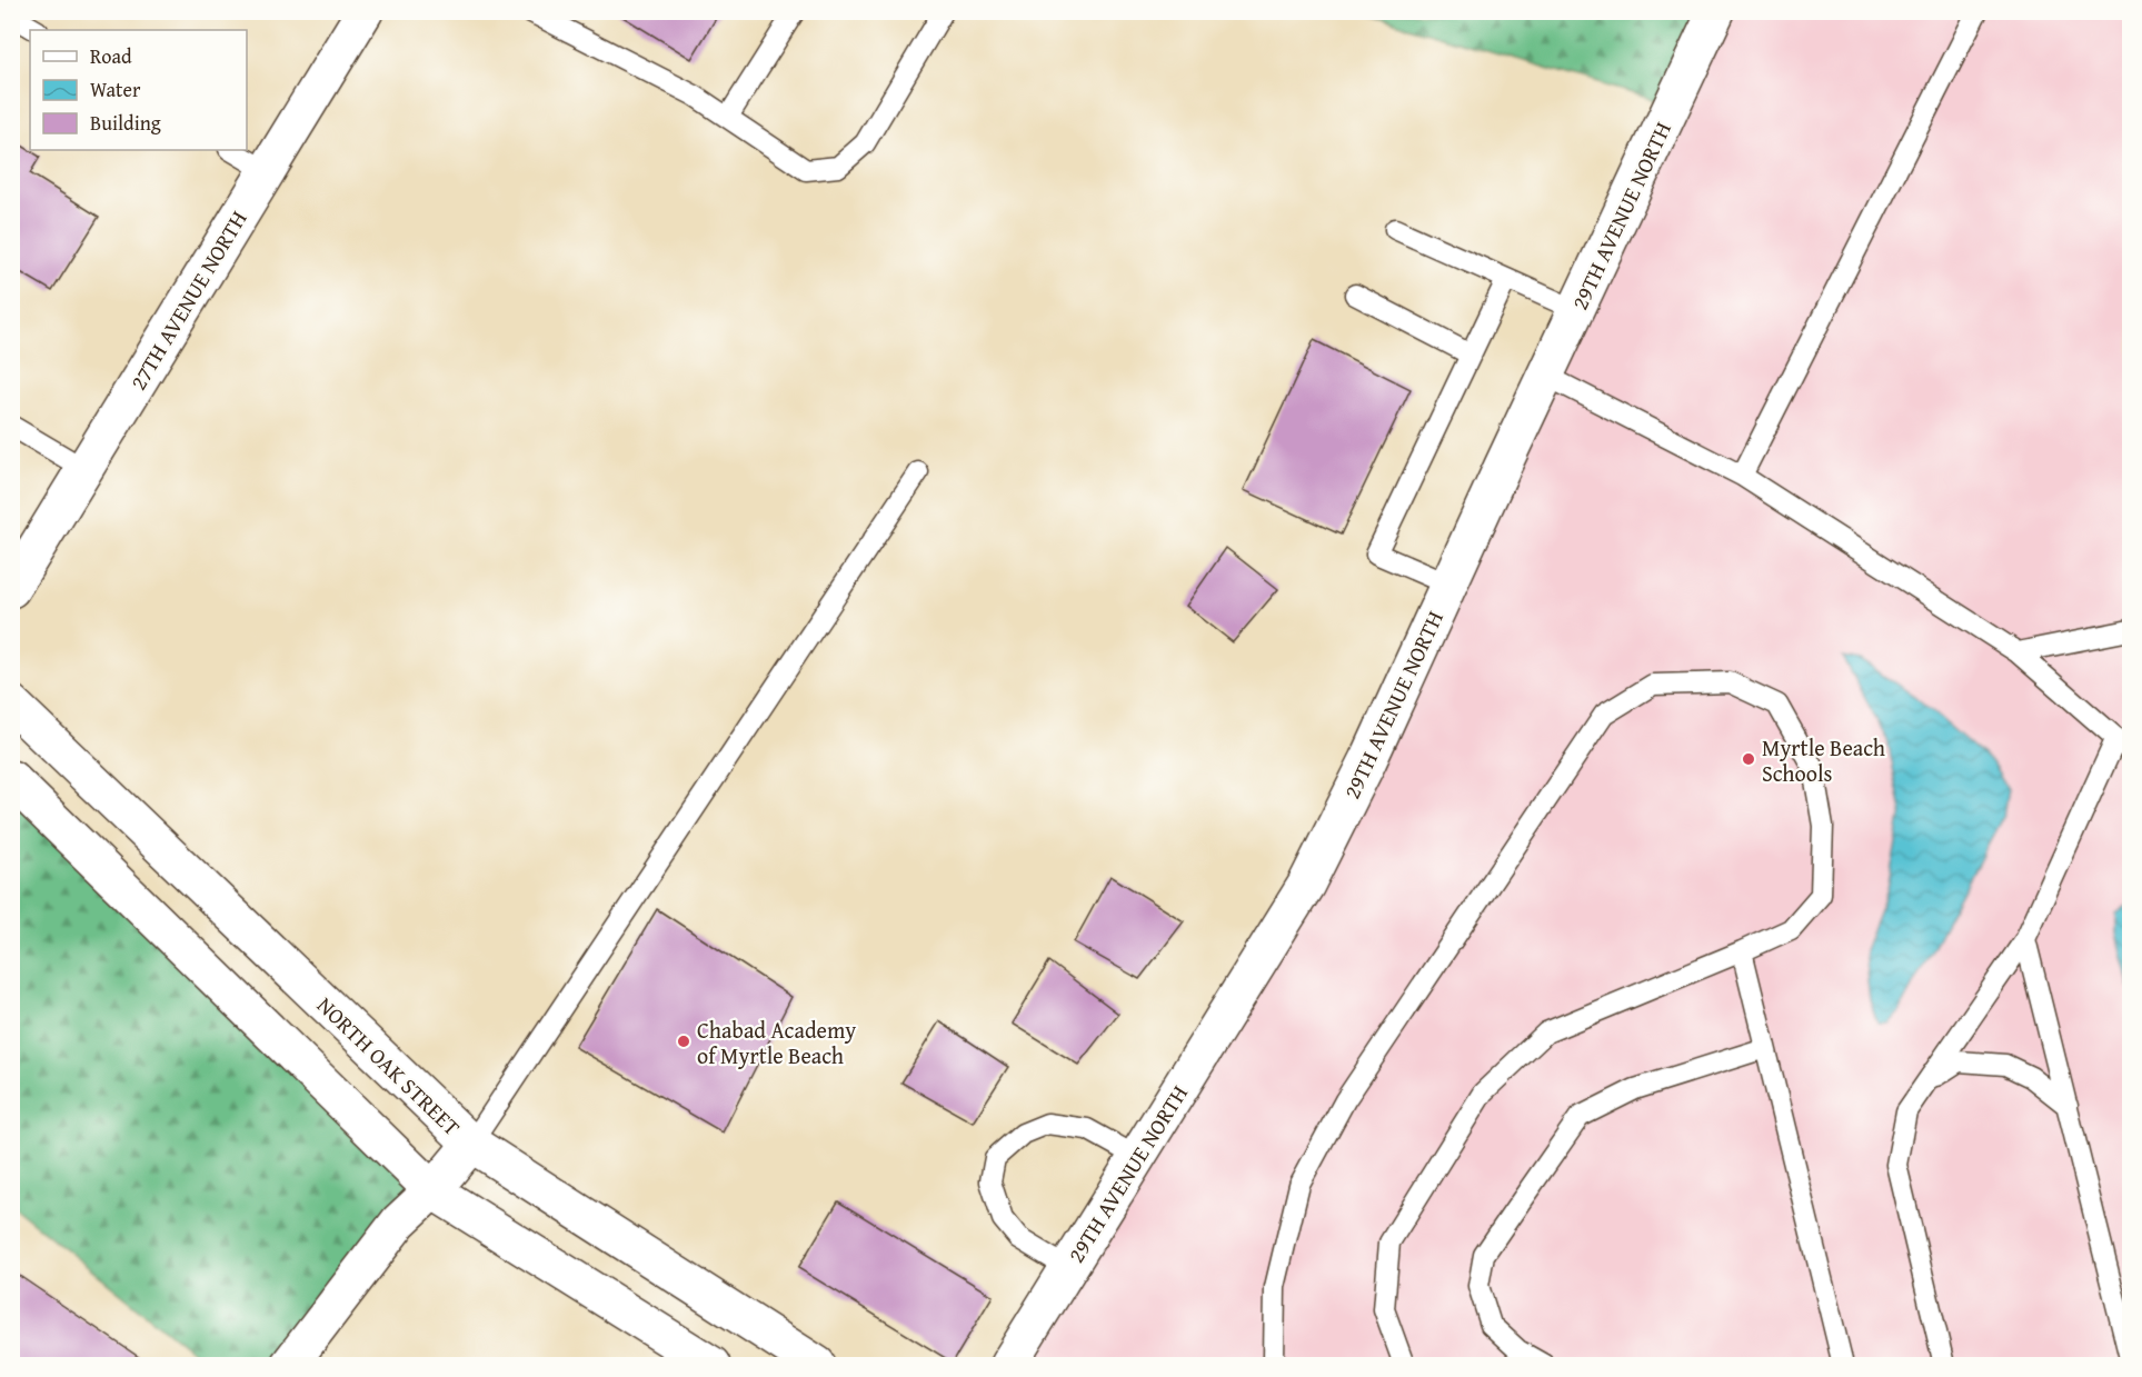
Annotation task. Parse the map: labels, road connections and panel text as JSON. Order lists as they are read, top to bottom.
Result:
{
  "streets": {
    "main road": ["29TH AVENUE NORTH", "27TH AVENUE NORTH", "NORTH OAK STREET"]
  },
  "places": ["Myrtle Beach Schools", "Chabad Academy of Myrtle Beach"],
  "legend": ["Road", "Water", "Building"]
}
